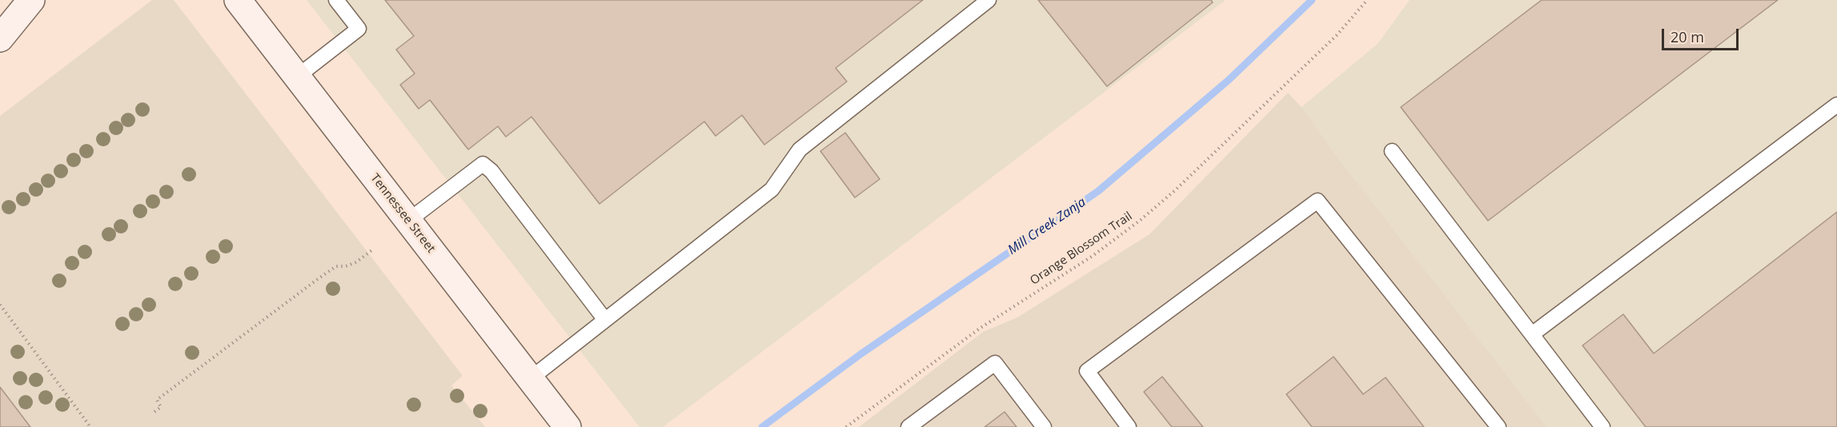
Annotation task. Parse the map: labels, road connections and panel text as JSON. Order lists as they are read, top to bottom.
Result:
{
  "streets": {
    "main road": ["Tennessee Street"],
    "path": ["Orange Blossom Trail"]
  },
  "water": ["Mill Creek Zanja"],
  "scale_bar": "20 m"
}
